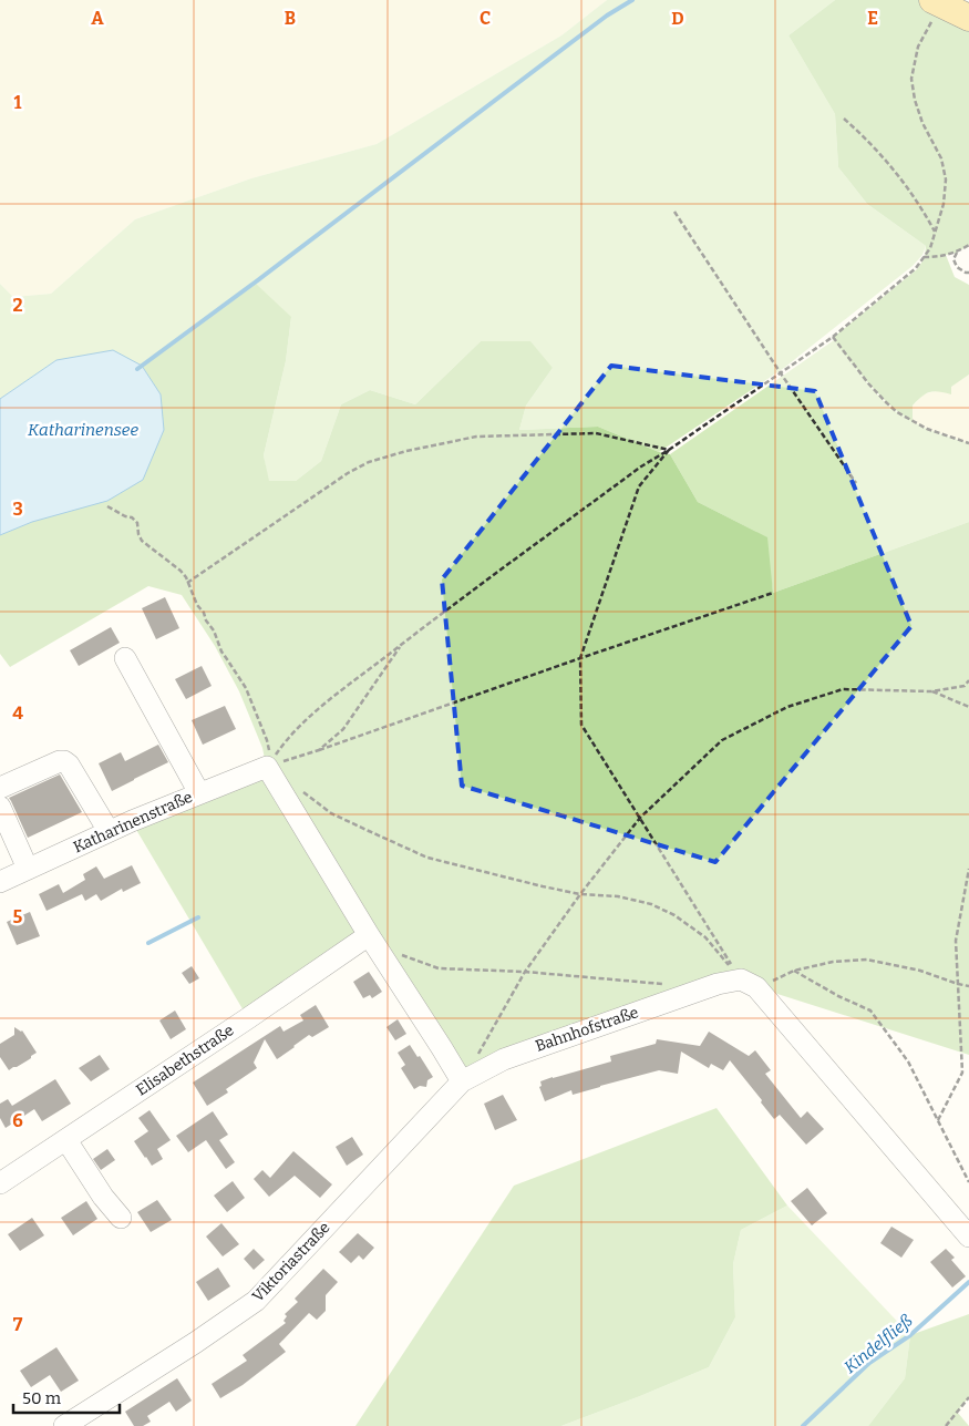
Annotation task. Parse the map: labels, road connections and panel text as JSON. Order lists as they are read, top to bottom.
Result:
{
  "streets": {
    "street": [
      "Katharinenstraße",
      "Bahnhofstraße",
      "Elisabethstraße",
      "Viktoriastraße"
    ]
  },
  "crossings": [
    ["Bahnhofstraße", "Viktoriastraße"]
  ],
  "water": ["Katharinensee", "Kindelfließ"],
  "scale_bar": "50 m",
  "grid": {
    "columns": [
      "A",
      "B",
      "C",
      "D",
      "E"
    ],
    "rows": [
      "1",
      "2",
      "3",
      "4",
      "5",
      "6",
      "7"
    ]
  }
}
